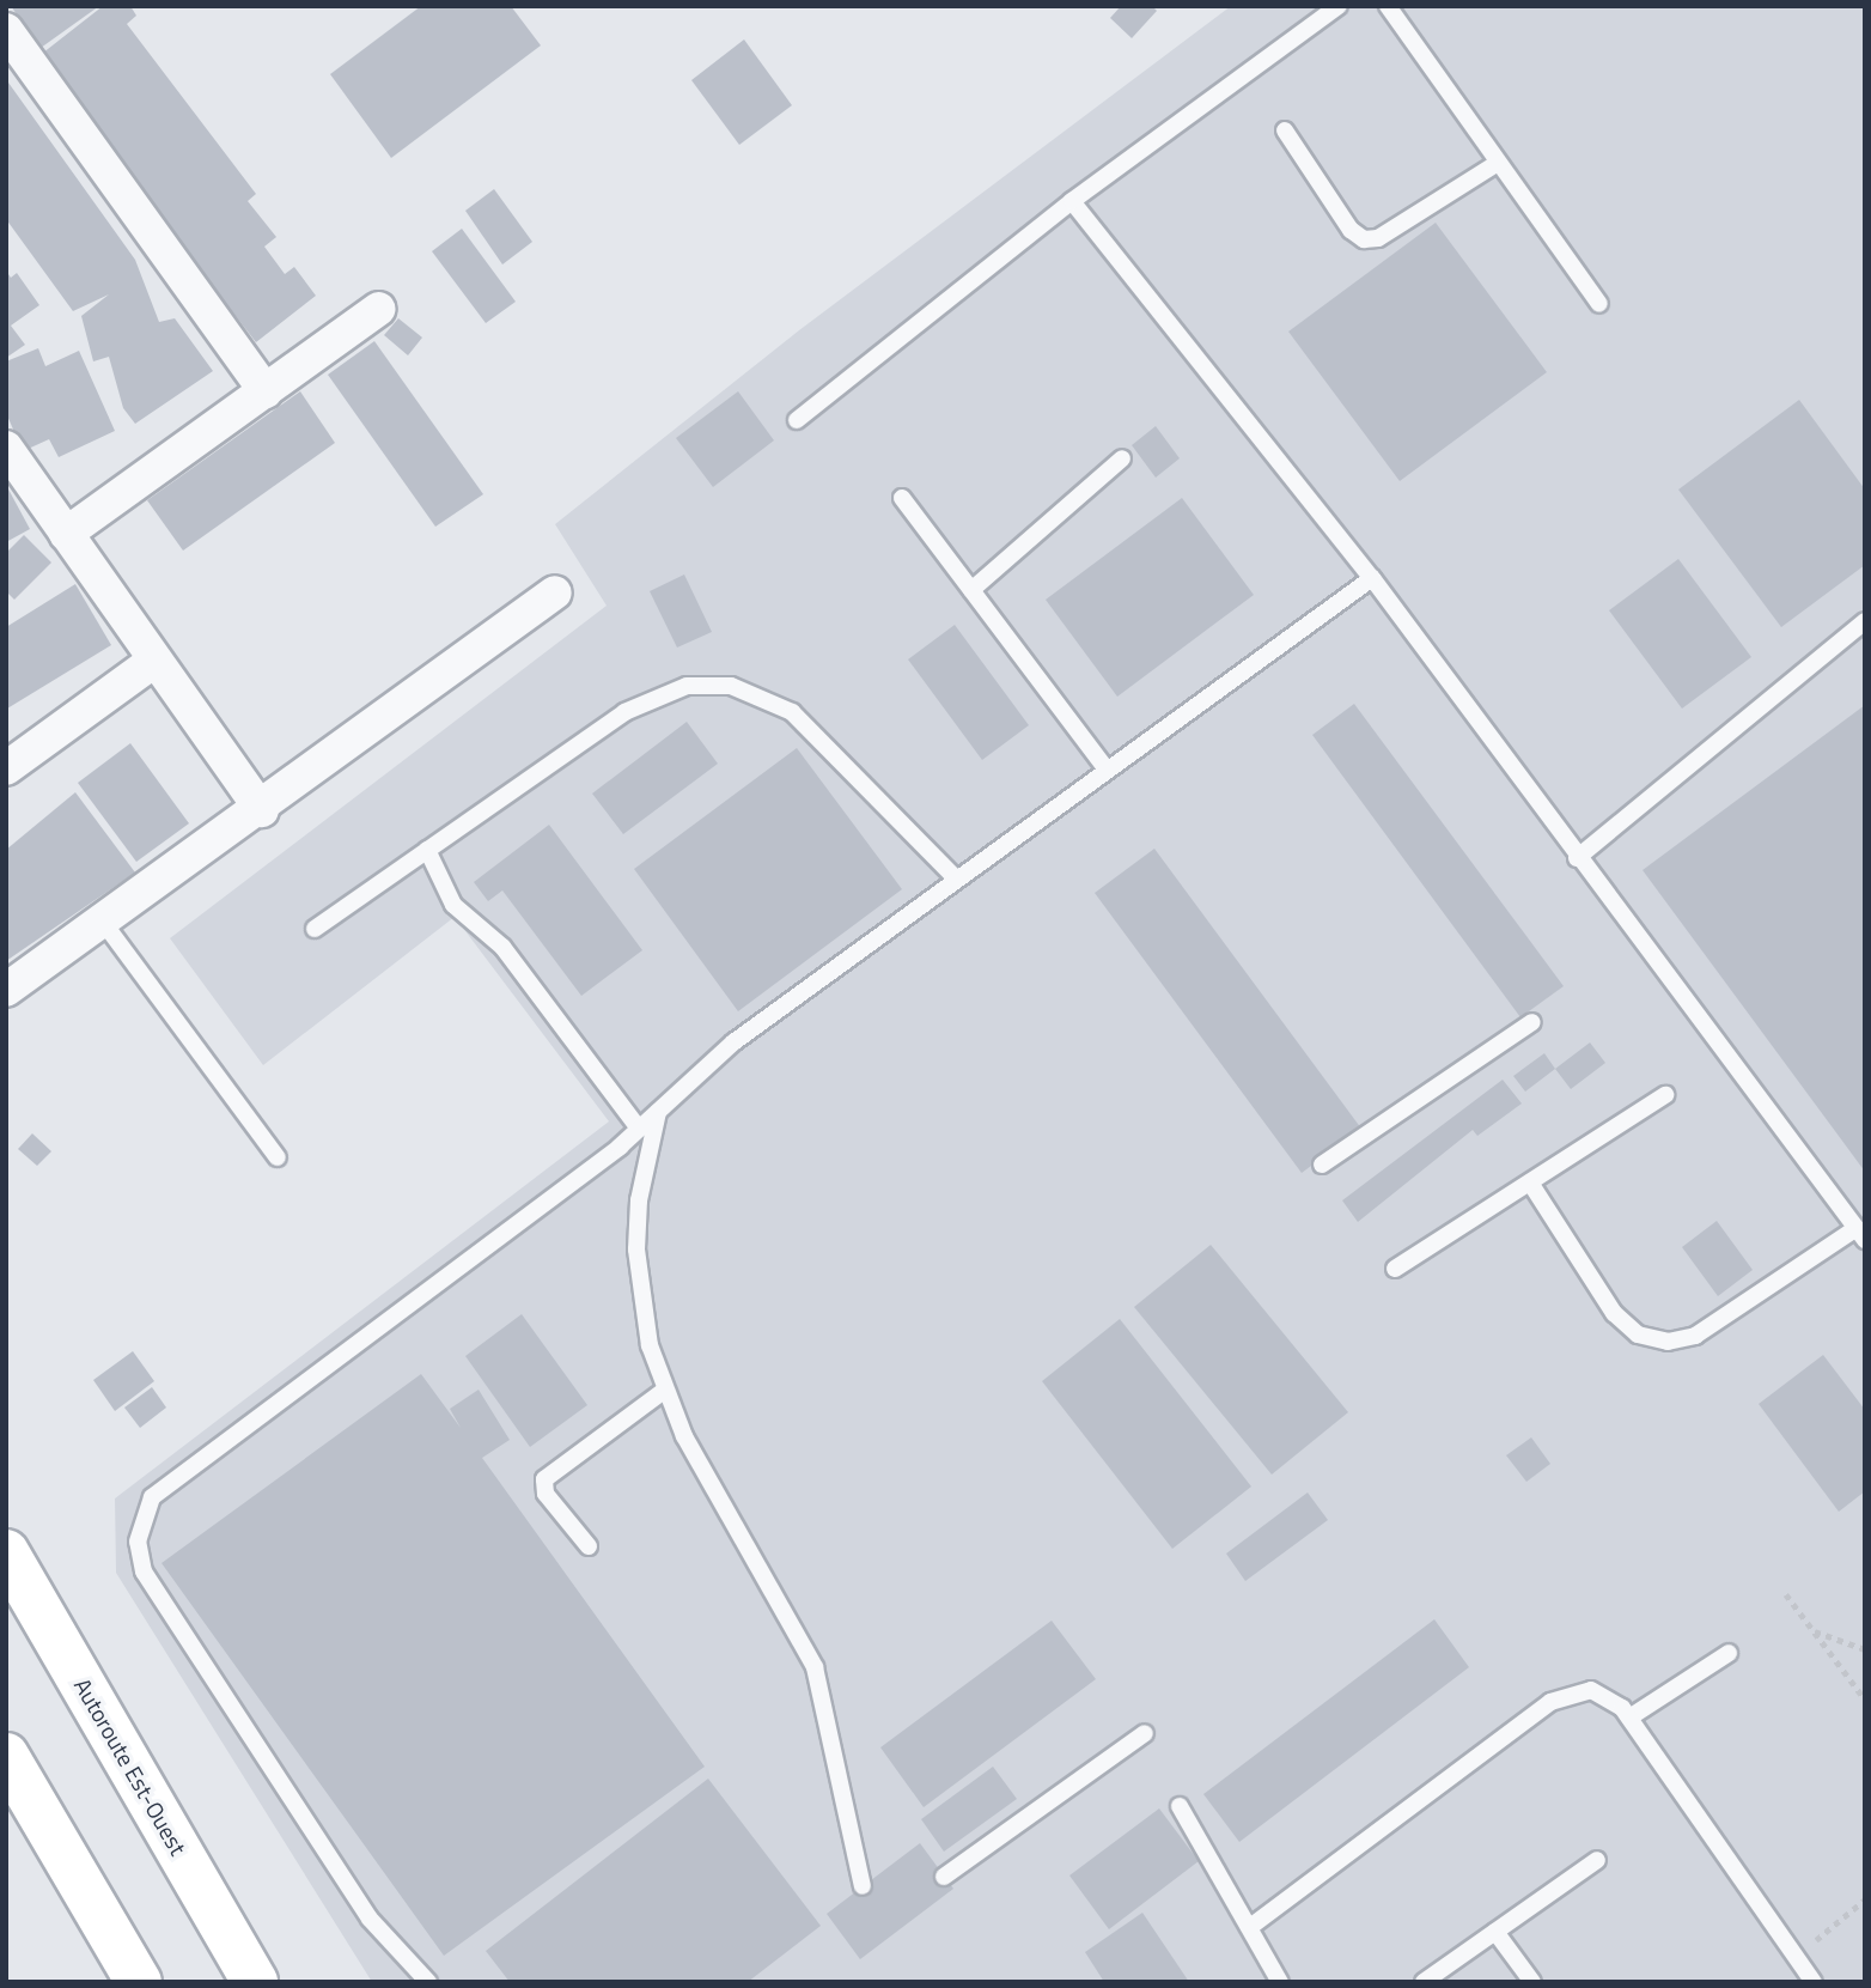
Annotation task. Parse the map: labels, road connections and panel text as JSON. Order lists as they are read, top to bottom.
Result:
{
  "streets": {
    "highway": ["Autoroute Est-Ouest"]
  }
}
